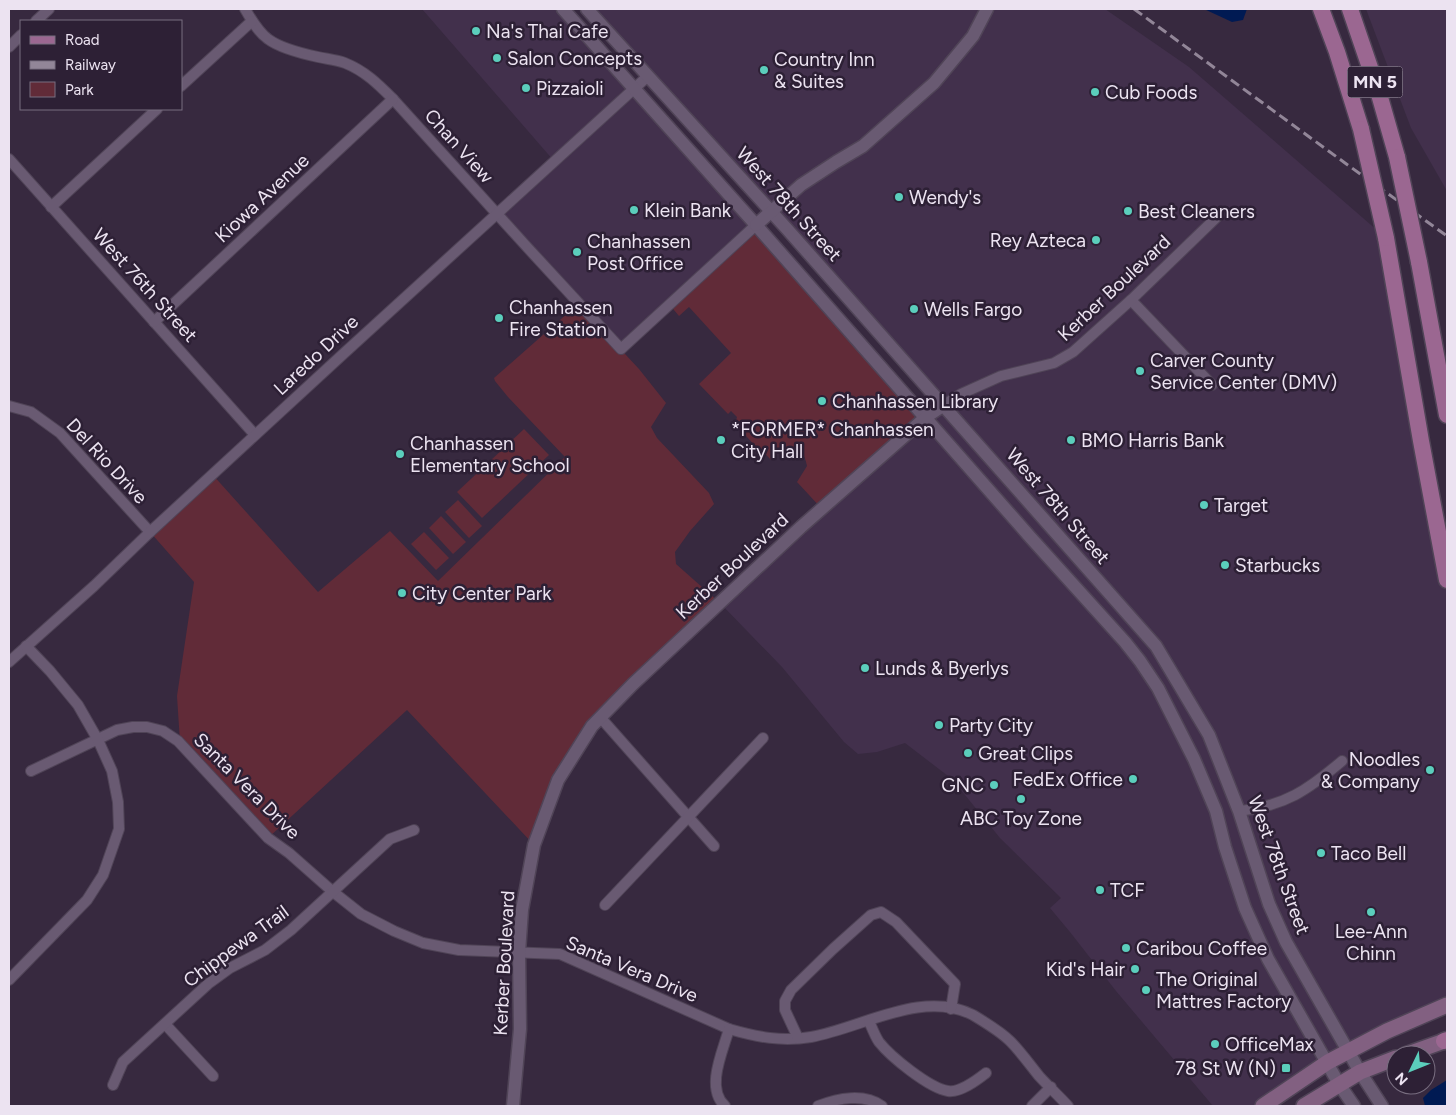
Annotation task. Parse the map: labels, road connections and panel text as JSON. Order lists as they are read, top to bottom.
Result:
{
  "streets": {
    "main road": ["MN 5"],
    "street": [
      "Chan View",
      "Kiowa Avenue",
      "West 78th Street",
      "West 76th Street",
      "Kerber Boulevard",
      "Laredo Drive",
      "Del Rio Drive",
      "Santa Vera Drive",
      "Chippewa Trail"
    ]
  },
  "crossings": [
    ["Chan View", "Kiowa Avenue"],
    ["Chan View", "West 78th Street"],
    ["Chan View", "Laredo Drive"],
    ["Kiowa Avenue", "West 76th Street"],
    ["West 78th Street", "Kerber Boulevard"],
    ["West 78th Street", "Laredo Drive"],
    ["West 76th Street", "Laredo Drive"],
    ["Kerber Boulevard", "Santa Vera Drive"],
    ["Laredo Drive", "Del Rio Drive"],
    ["Santa Vera Drive", "Chippewa Trail"]
  ],
  "places": {
    "other": [
      "Na's Thai Cafe",
      "Salon Concepts",
      "Country Inn & Suites",
      "Pizzaioli",
      "Cub Foods",
      "Wendy's",
      "Klein Bank",
      "Best Cleaners",
      "Rey Azteca",
      "Chanhassen Post Office",
      "Wells Fargo",
      "Chanhassen Fire Station",
      "Carver County Service Center (DMV)",
      "Chanhassen Library",
      "*FORMER* Chanhassen City Hall",
      "BMO Harris Bank",
      "Chanhassen Elementary School",
      "Target",
      "Starbucks",
      "City Center Park",
      "Lunds & Byerlys",
      "Party City",
      "Great Clips",
      "Noodles & Company",
      "FedEx Office",
      "GNC",
      "ABC Toy Zone",
      "Taco Bell",
      "TCF",
      "Lee-Ann Chinn",
      "Caribou Coffee",
      "Kid's Hair",
      "The Original Mattres Factory",
      "OfficeMax"
    ],
    "transit": ["78 St W (N)"]
  },
  "legend": ["Road", "Railway", "Park"],
  "north": "bottom left"
}
